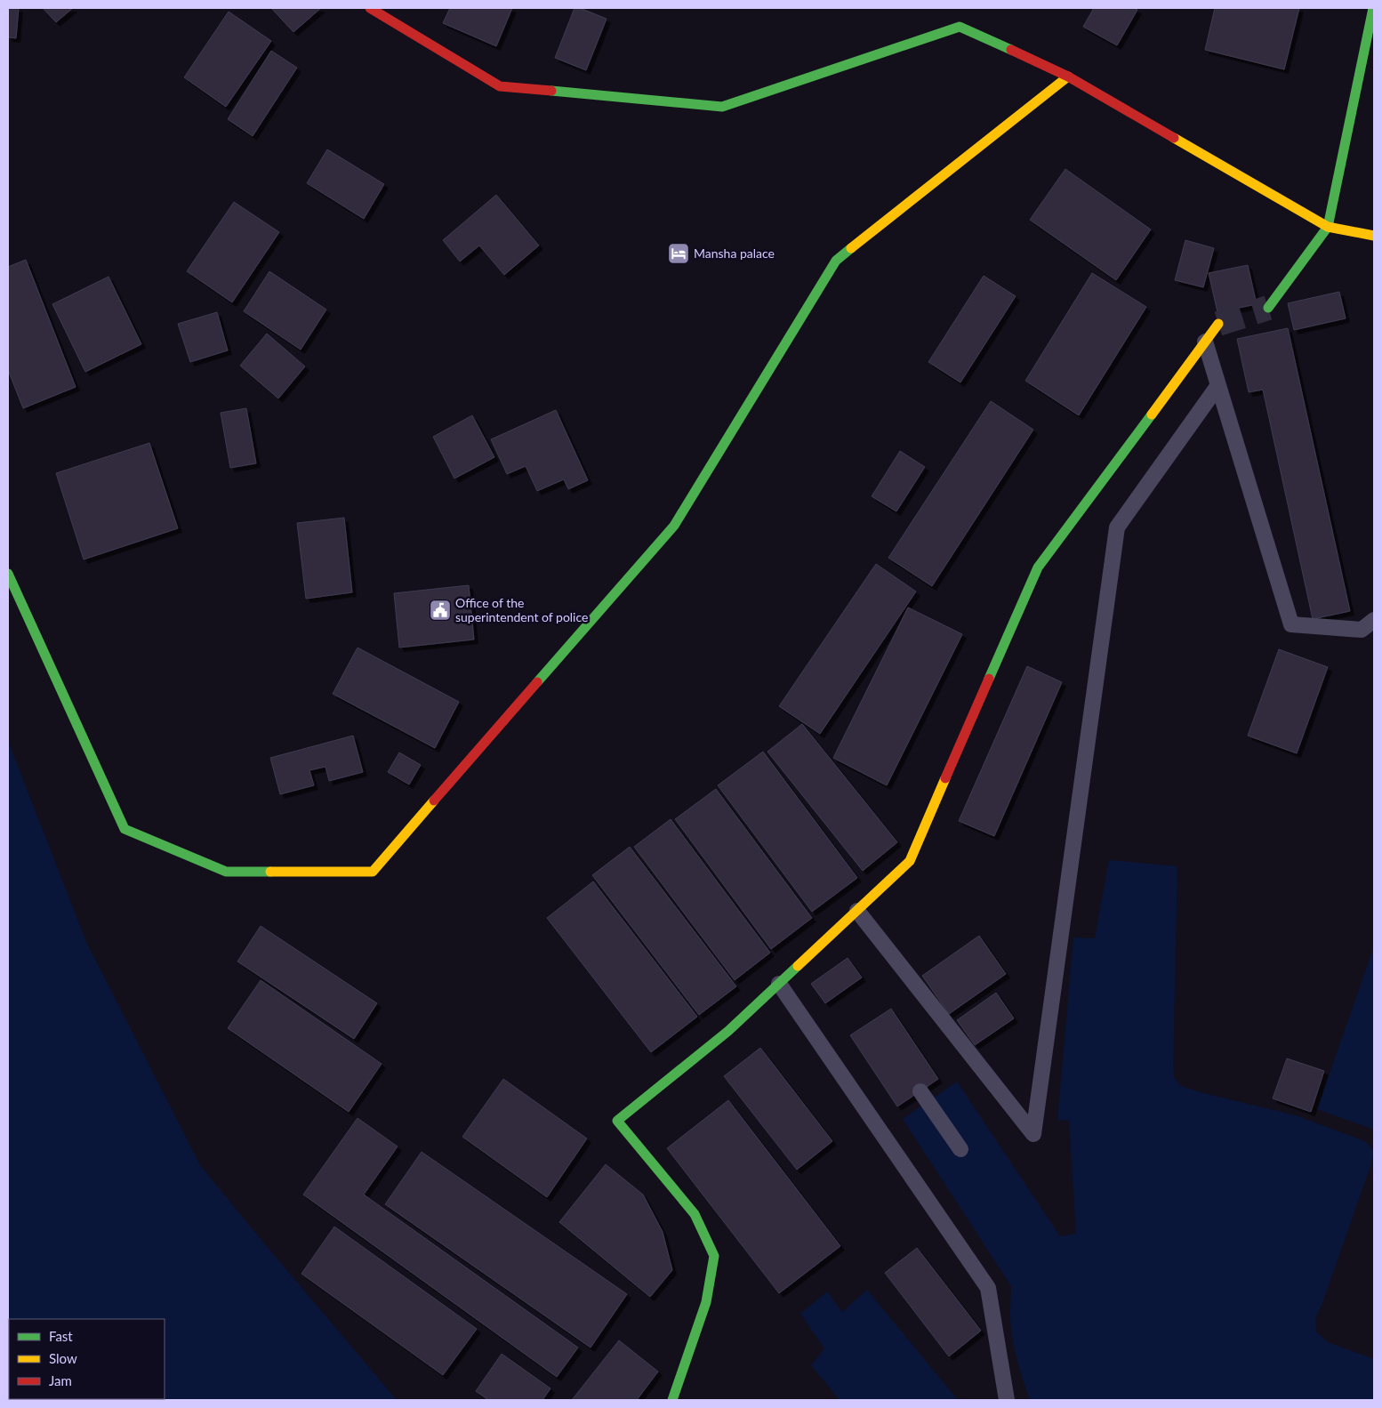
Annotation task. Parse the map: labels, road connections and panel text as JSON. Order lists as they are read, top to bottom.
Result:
{
  "places": {
    "hotel": ["Mansha palace"],
    "public building": ["Office of the superintendent of police"]
  },
  "legend": ["Fast", "Slow", "Jam"]
}
